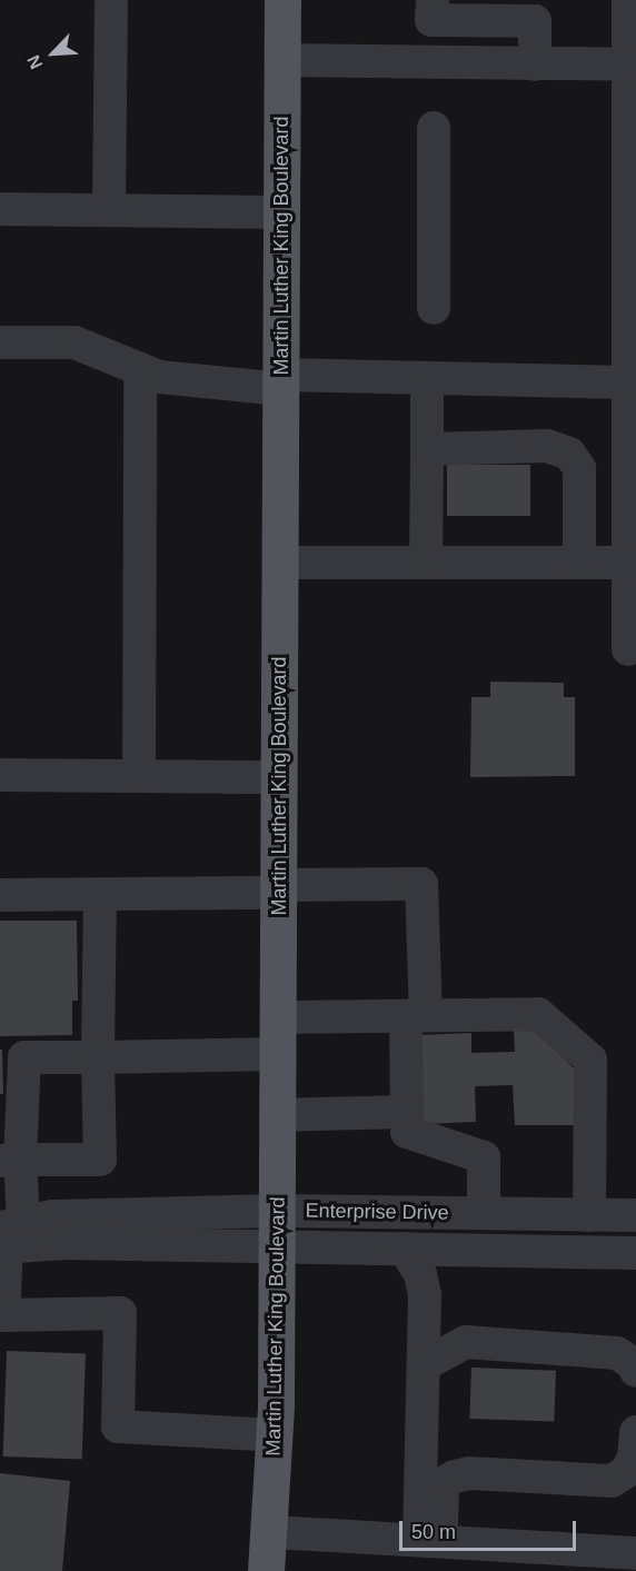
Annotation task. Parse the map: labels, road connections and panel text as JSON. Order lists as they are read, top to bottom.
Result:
{
  "streets": {
    "main road": ["Martin Luther King Boulevard"],
    "street": ["Enterprise Drive"]
  },
  "crossings": [
    ["Martin Luther King Boulevard", "Enterprise Drive"]
  ],
  "scale_bar": "50 m",
  "north": "bottom left"
}
